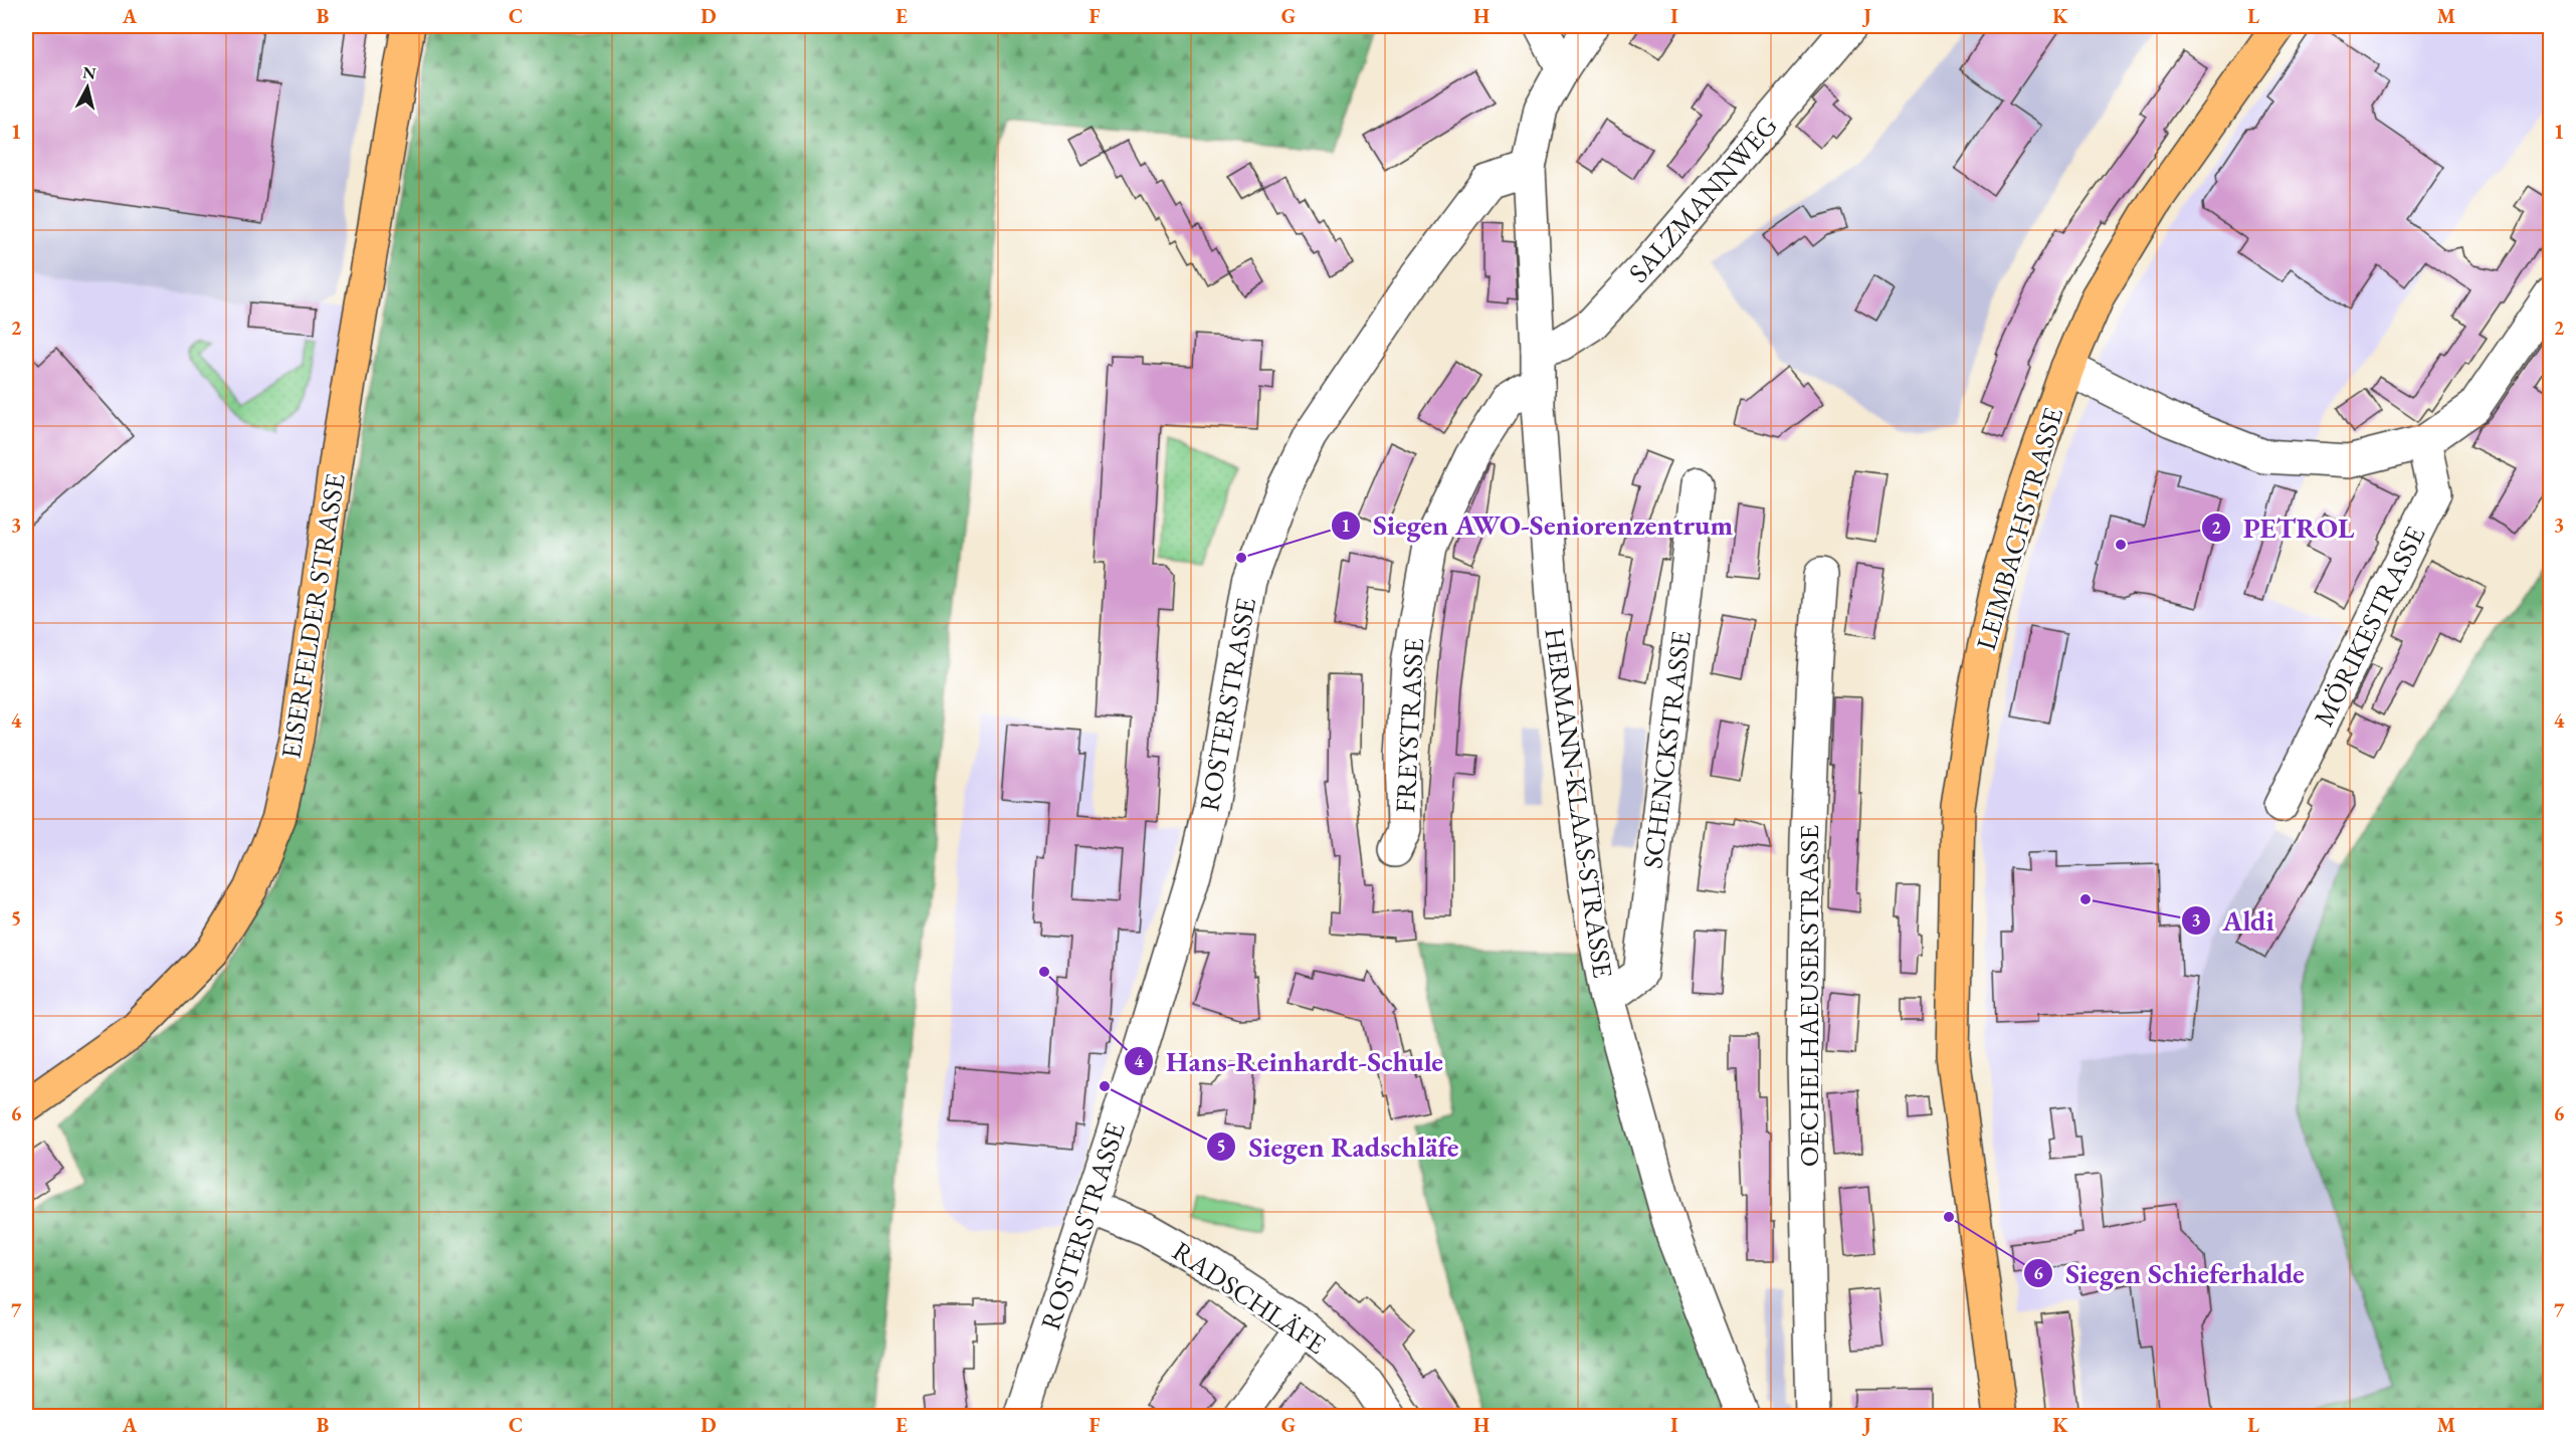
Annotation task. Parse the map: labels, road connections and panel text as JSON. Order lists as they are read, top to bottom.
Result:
{
  "streets": {
    "main road": ["LEIMBACHSTRASSE", "EISERFELDER STRASSE"],
    "street": [
      "SALZMANNWEG",
      "MÖRIKESTRASSE",
      "ROSTERSTRASSE",
      "FREYSTRASSE",
      "SCHENCKSTRASSE",
      "HERMANN-KLAAS-STRASSE",
      "OECHELHAEUSERSTRASSE",
      "RADSCHLÄFE"
    ]
  },
  "crossings": [
    ["SALZMANNWEG", "HERMANN-KLAAS-STRASSE"],
    ["ROSTERSTRASSE", "HERMANN-KLAAS-STRASSE"],
    ["ROSTERSTRASSE", "RADSCHLÄFE"],
    ["FREYSTRASSE", "HERMANN-KLAAS-STRASSE"],
    ["SCHENCKSTRASSE", "HERMANN-KLAAS-STRASSE"]
  ],
  "places": [
    "PETROL",
    "Siegen AWO-Seniorenzentrum",
    "Aldi",
    "Hans-Reinhardt-Schule",
    "Siegen Radschläfe",
    "Siegen Schieferhalde"
  ],
  "north": "top",
  "grid": {
    "columns": [
      "A",
      "B",
      "C",
      "D",
      "E",
      "F",
      "G",
      "H",
      "I",
      "J",
      "K",
      "L",
      "M"
    ],
    "rows": [
      "1",
      "2",
      "3",
      "4",
      "5",
      "6",
      "7"
    ]
  }
}
